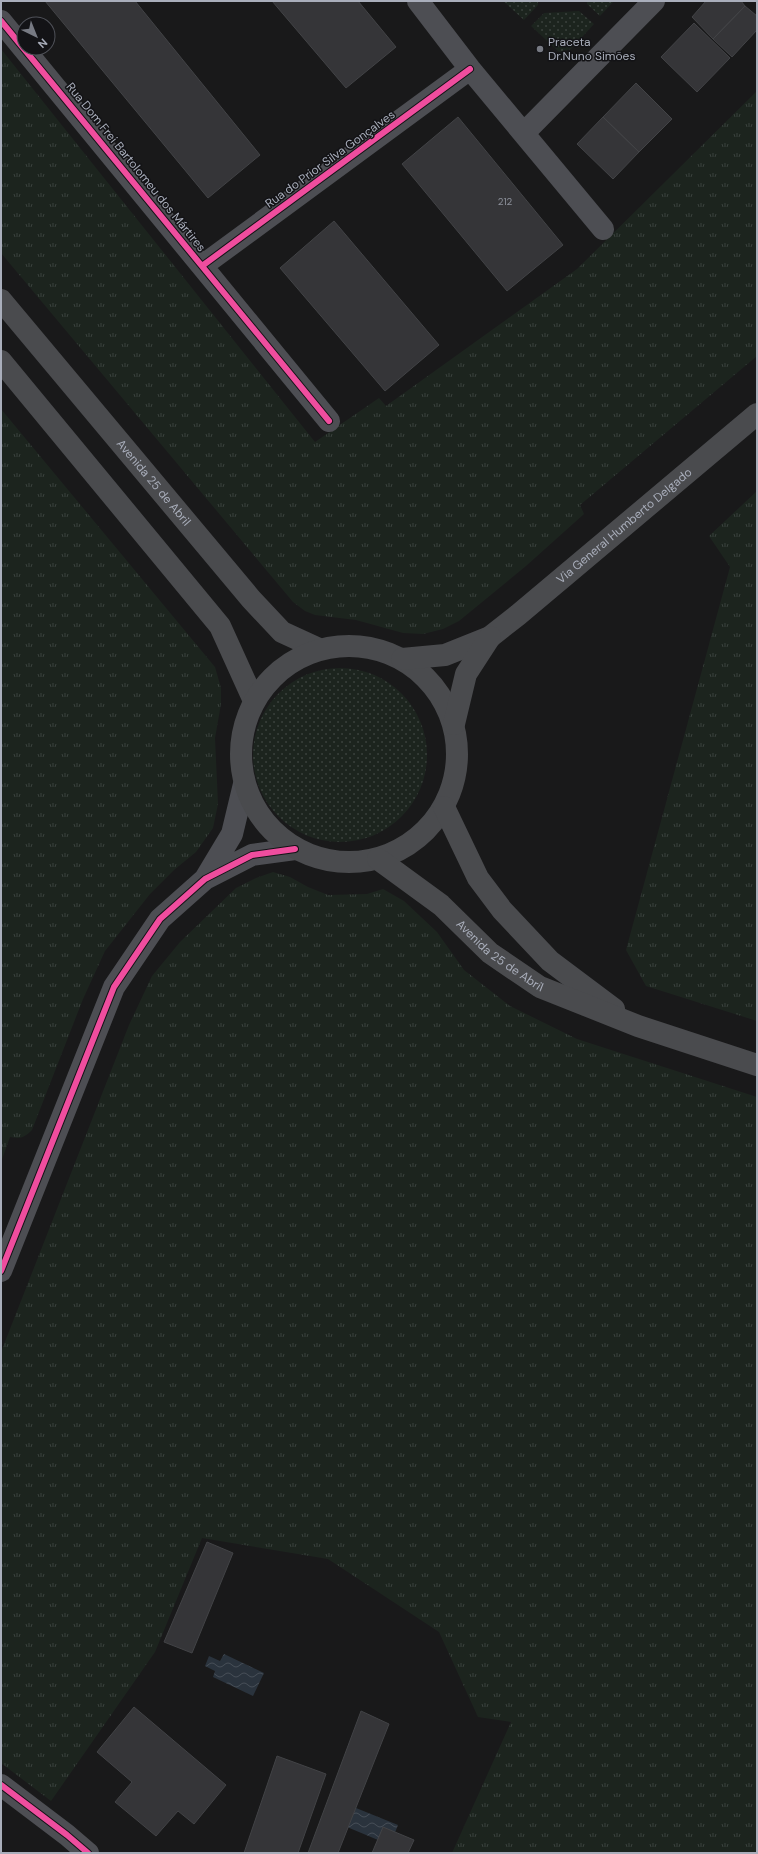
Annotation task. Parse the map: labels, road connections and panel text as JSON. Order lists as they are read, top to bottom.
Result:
{
  "streets": {
    "main road": ["Avenida 25 de Abril", "Via General Humberto Delgado"],
    "street": ["Rua do Prior Silva Gonçalves", "Rua Dom Frei Bartolomeu dos Mártires"]
  },
  "crossings": [
    ["Rua do Prior Silva Gonçalves", "Rua Dom Frei Bartolomeu dos Mártires"]
  ],
  "places": ["Praceta Dr.Nuno Simões"],
  "house_numbers": ["212"],
  "north": "bottom right"
}
